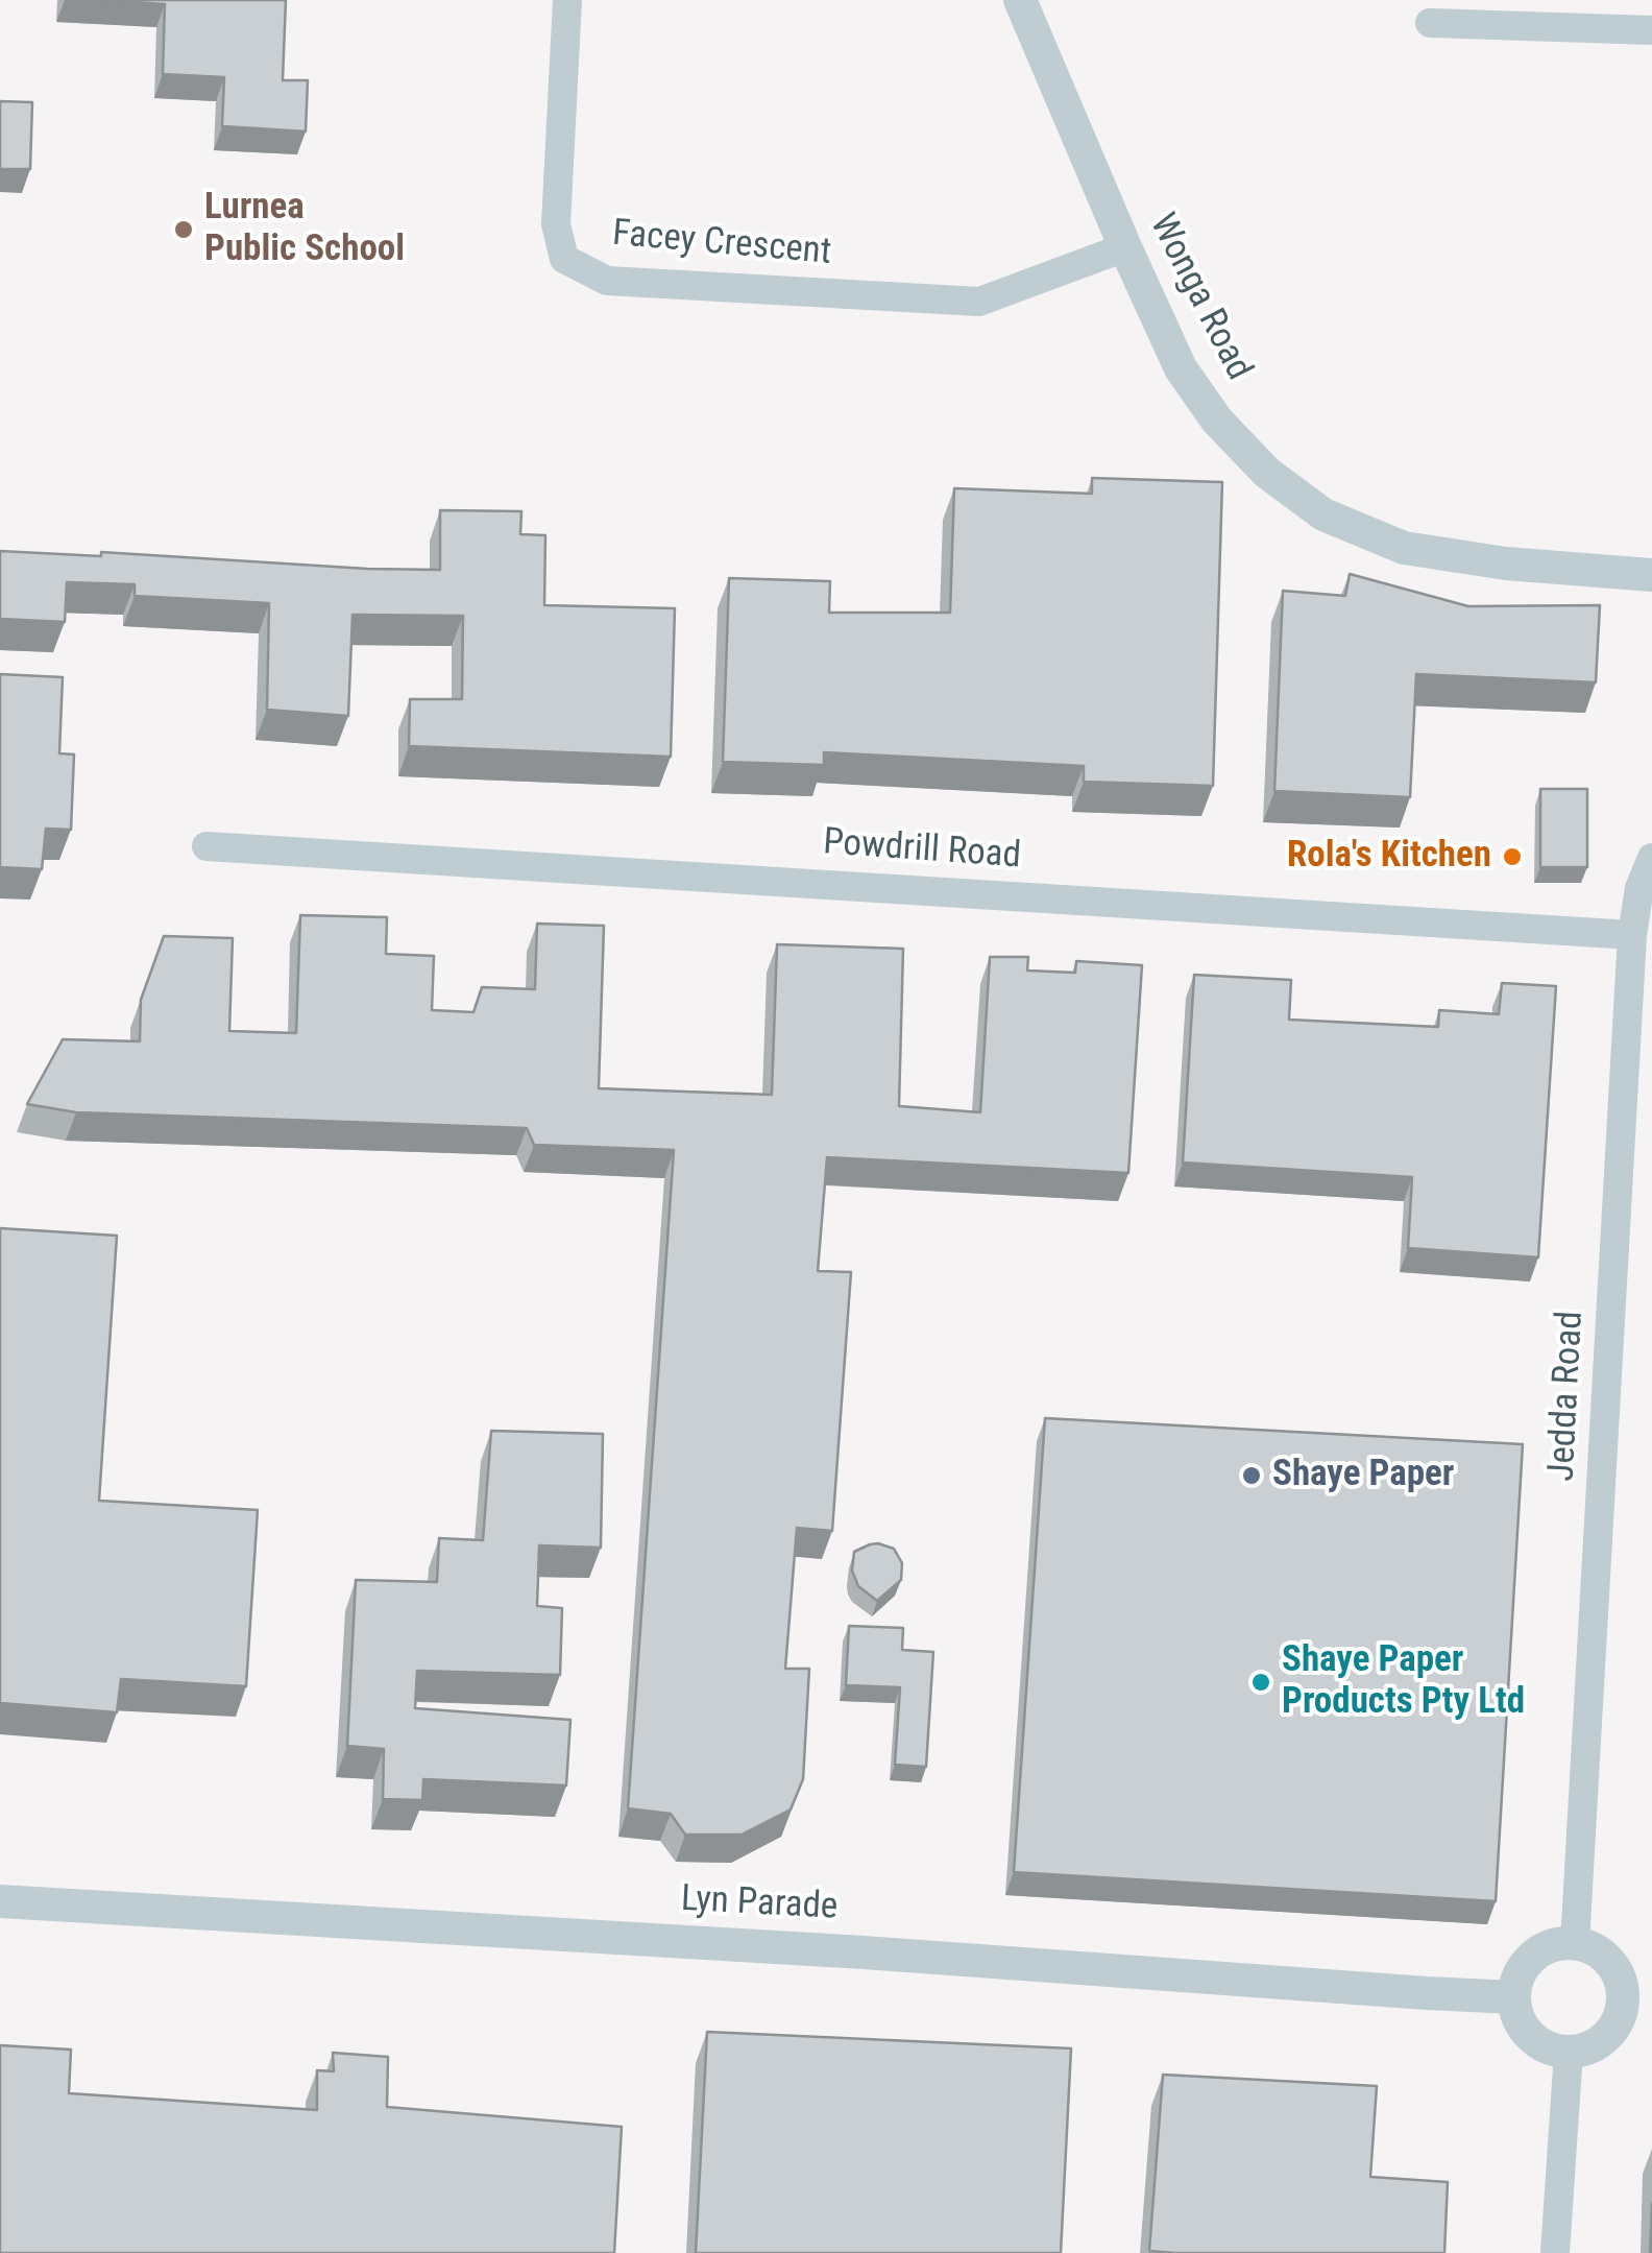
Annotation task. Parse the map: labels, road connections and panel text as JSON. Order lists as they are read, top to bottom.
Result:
{
  "streets": {
    "street": [
      "Facey Crescent",
      "Wonga Road",
      "Powdrill Road",
      "Jedda Road",
      "Lyn Parade"
    ]
  },
  "crossings": [
    ["Facey Crescent", "Wonga Road"],
    ["Powdrill Road", "Jedda Road"],
    ["Jedda Road", "Lyn Parade"]
  ],
  "places": [
    "Lurnea Public School",
    "Rola's Kitchen",
    "Shaye Paper",
    "Shaye Paper Products Pty Ltd"
  ]
}
